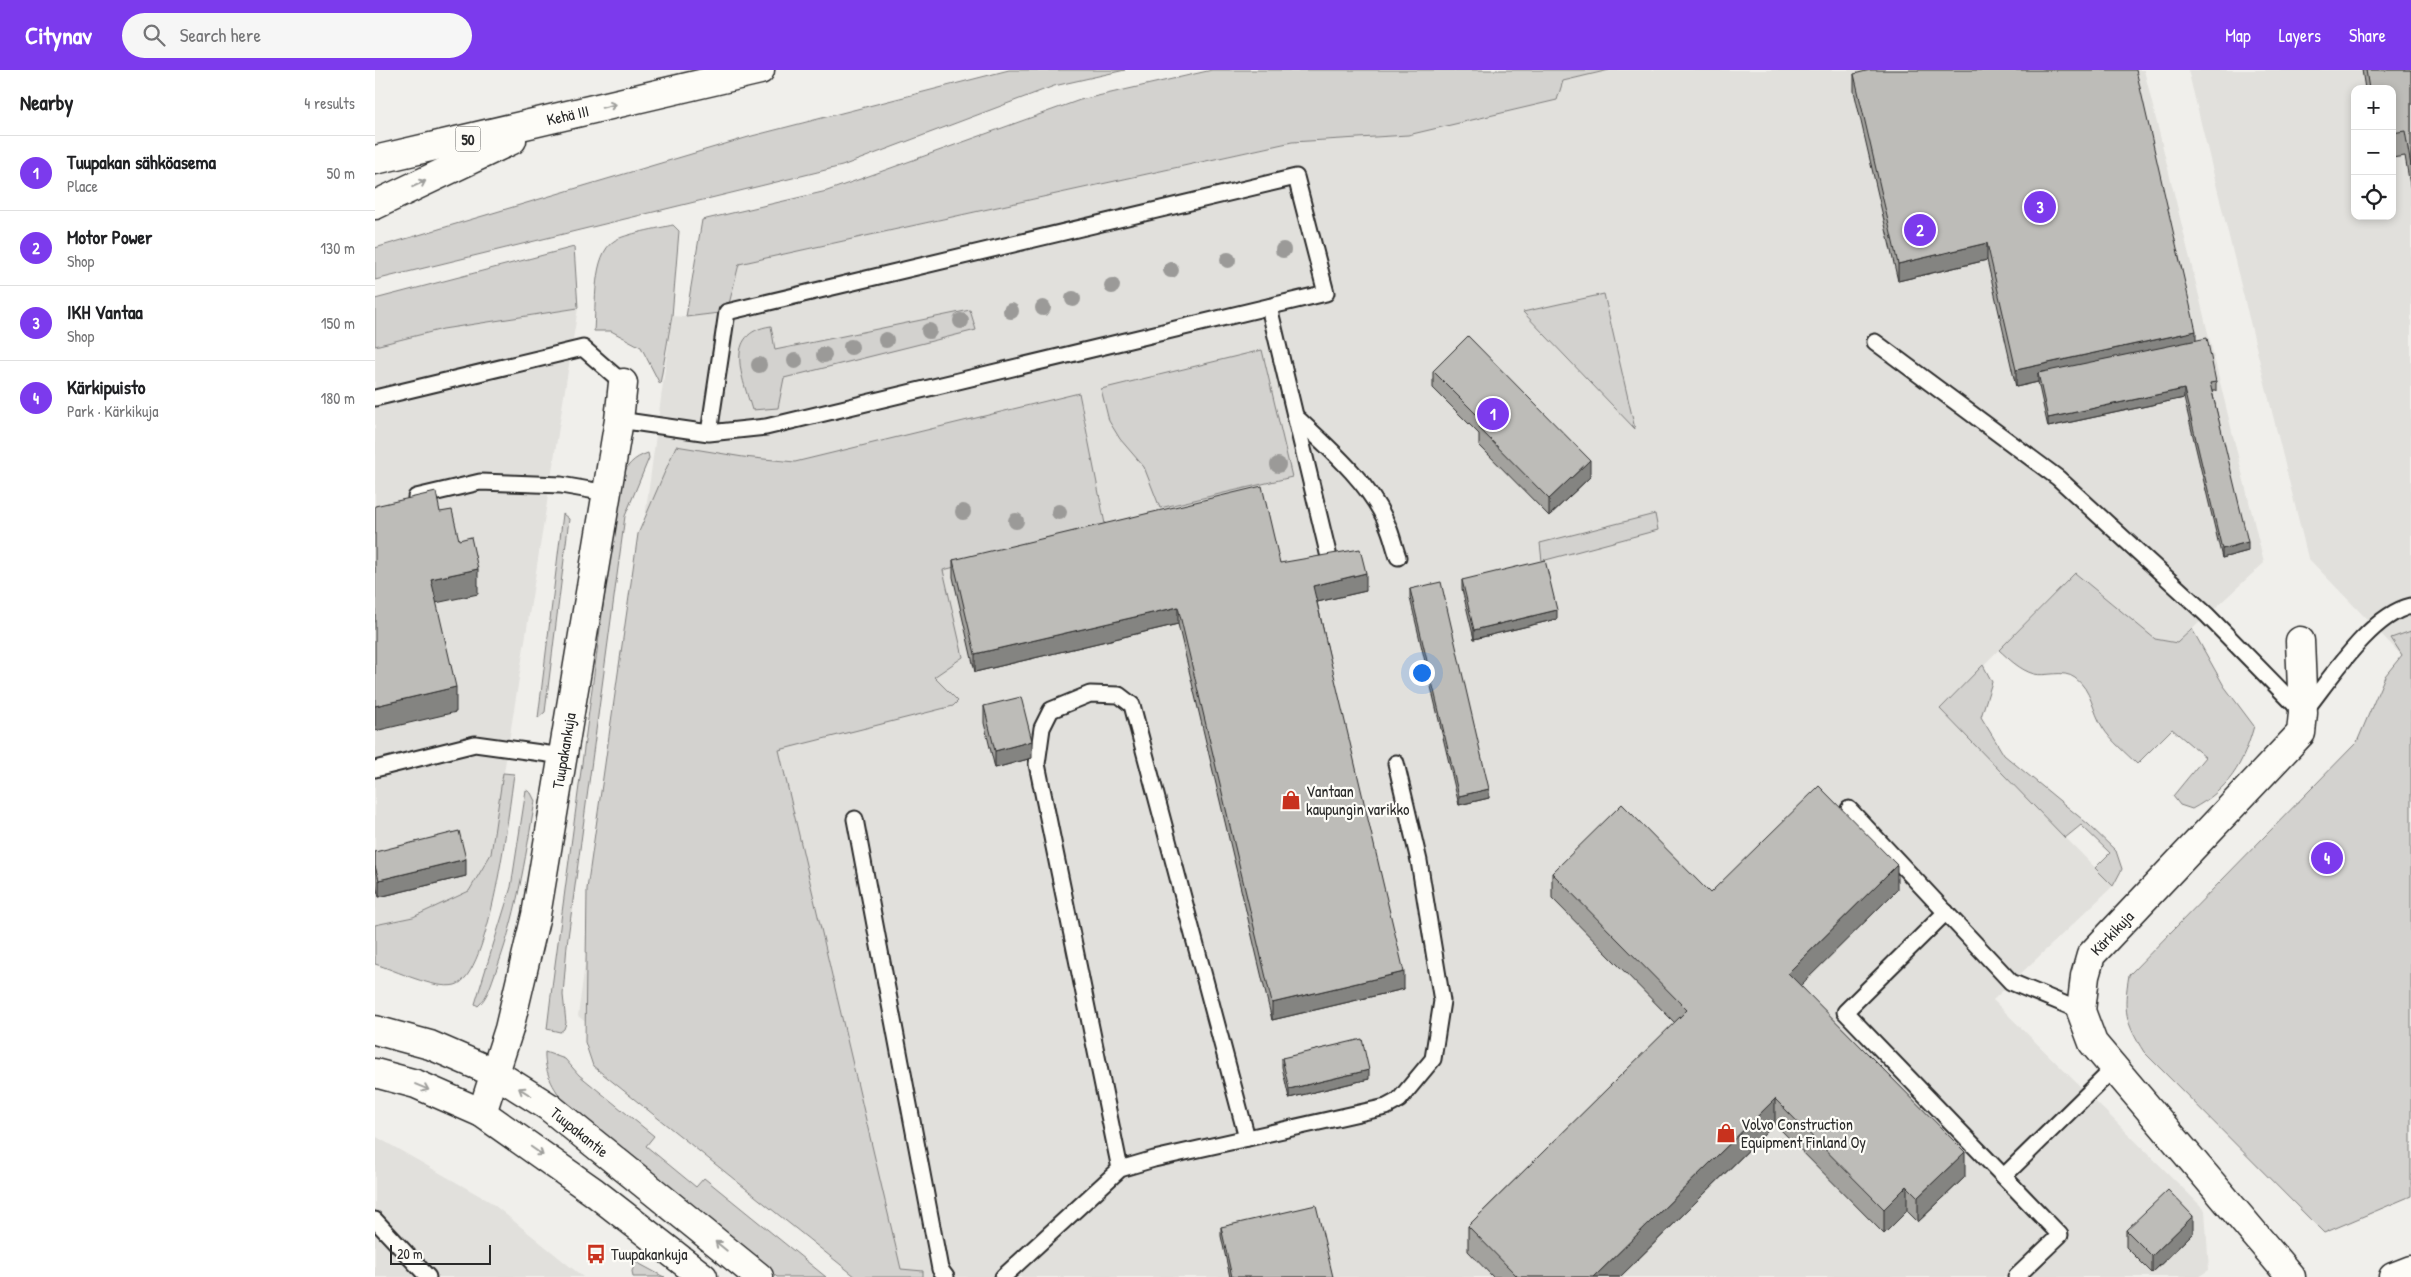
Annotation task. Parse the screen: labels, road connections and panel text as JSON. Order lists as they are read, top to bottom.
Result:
{
  "streets": {
    "main road": [
      "Kehä III",
      "50",
      "Tuupakankuja",
      "Kärkikuja",
      "Tuupakantie"
    ]
  },
  "crossings": [
    ["Tuupakankuja", "Tuupakantie"]
  ],
  "one_way": ["Kehä III"],
  "places": {
    "shop": ["Vantaan kaupungin varikko", "Volvo Construction Equipment Finland Oy"],
    "bus stop": ["Tuupakankuja"]
  },
  "scale_bar": "20 m",
  "page": {
    "header": "Citynav",
    "search": "Search here",
    "nav": ["Map", "Layers", "Share"],
    "heading": ["Nearby", "4 results"],
    "map_buttons": ["+", "−"],
    "list": [
      {
        "mark": "1",
        "name": "Tuupakan sähköasema",
        "note": "Place",
        "value": "50 m"
      },
      {
        "mark": "2",
        "name": "Motor Power",
        "note": "Shop",
        "value": "130 m"
      },
      {
        "mark": "3",
        "name": "IKH Vantaa",
        "note": "Shop",
        "value": "150 m"
      },
      {
        "mark": "4",
        "name": "Kärkipuisto",
        "note": "Park · Kärkikuja",
        "value": "180 m"
      }
    ],
    "pins": [
      "3",
      "2",
      "1",
      "4"
    ],
    "scale": "20 m"
  }
}
